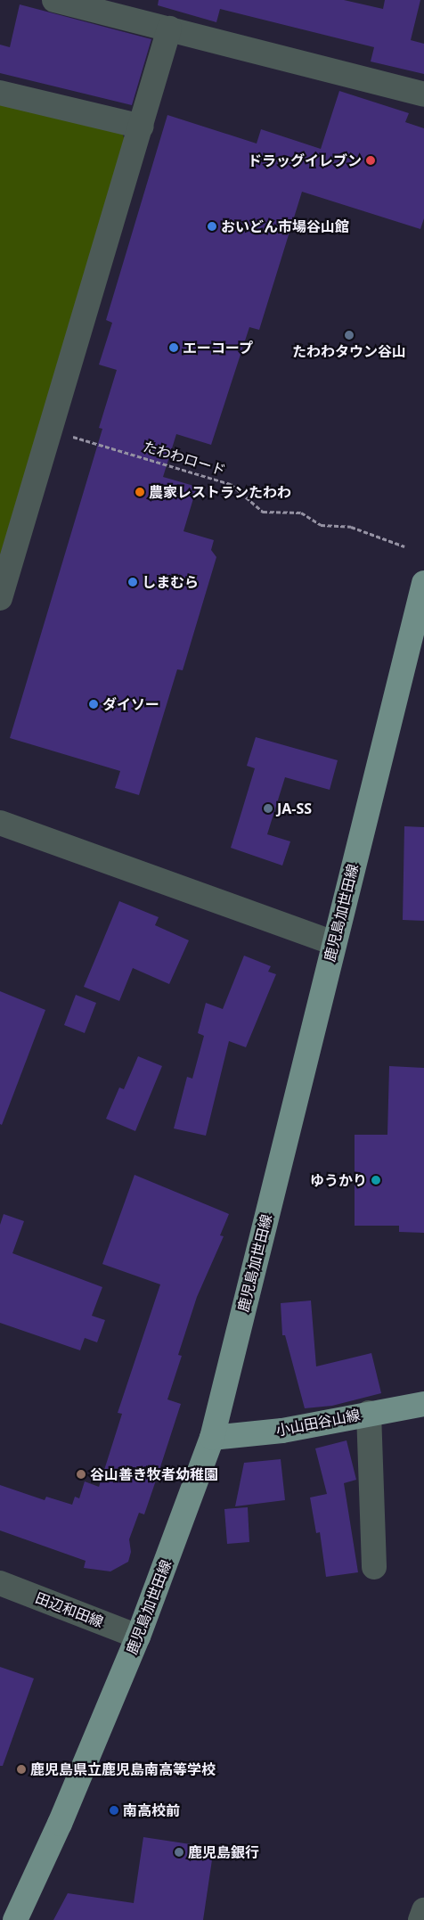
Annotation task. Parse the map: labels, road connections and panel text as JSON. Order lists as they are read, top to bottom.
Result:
{
  "streets": {
    "main road": ["鹿児島加世田線", "小山田谷山線"],
    "street": ["田辺和田線"],
    "path": ["たわわロード"]
  },
  "crossings": [
    ["鹿児島加世田線", "小山田谷山線"],
    ["鹿児島加世田線", "田辺和田線"]
  ],
  "places": [
    "ドラッグイレブン",
    "おいどん市場谷山館",
    "たわわタウン谷山",
    "エーコープ",
    "農家レストランたわわ",
    "しまむら",
    "ダイソー",
    "JA-SS",
    "ゆうかり",
    "谷山善き牧者幼稚園",
    "鹿児島県立鹿児島南高等学校",
    "南高校前",
    "鹿児島銀行"
  ]
}
